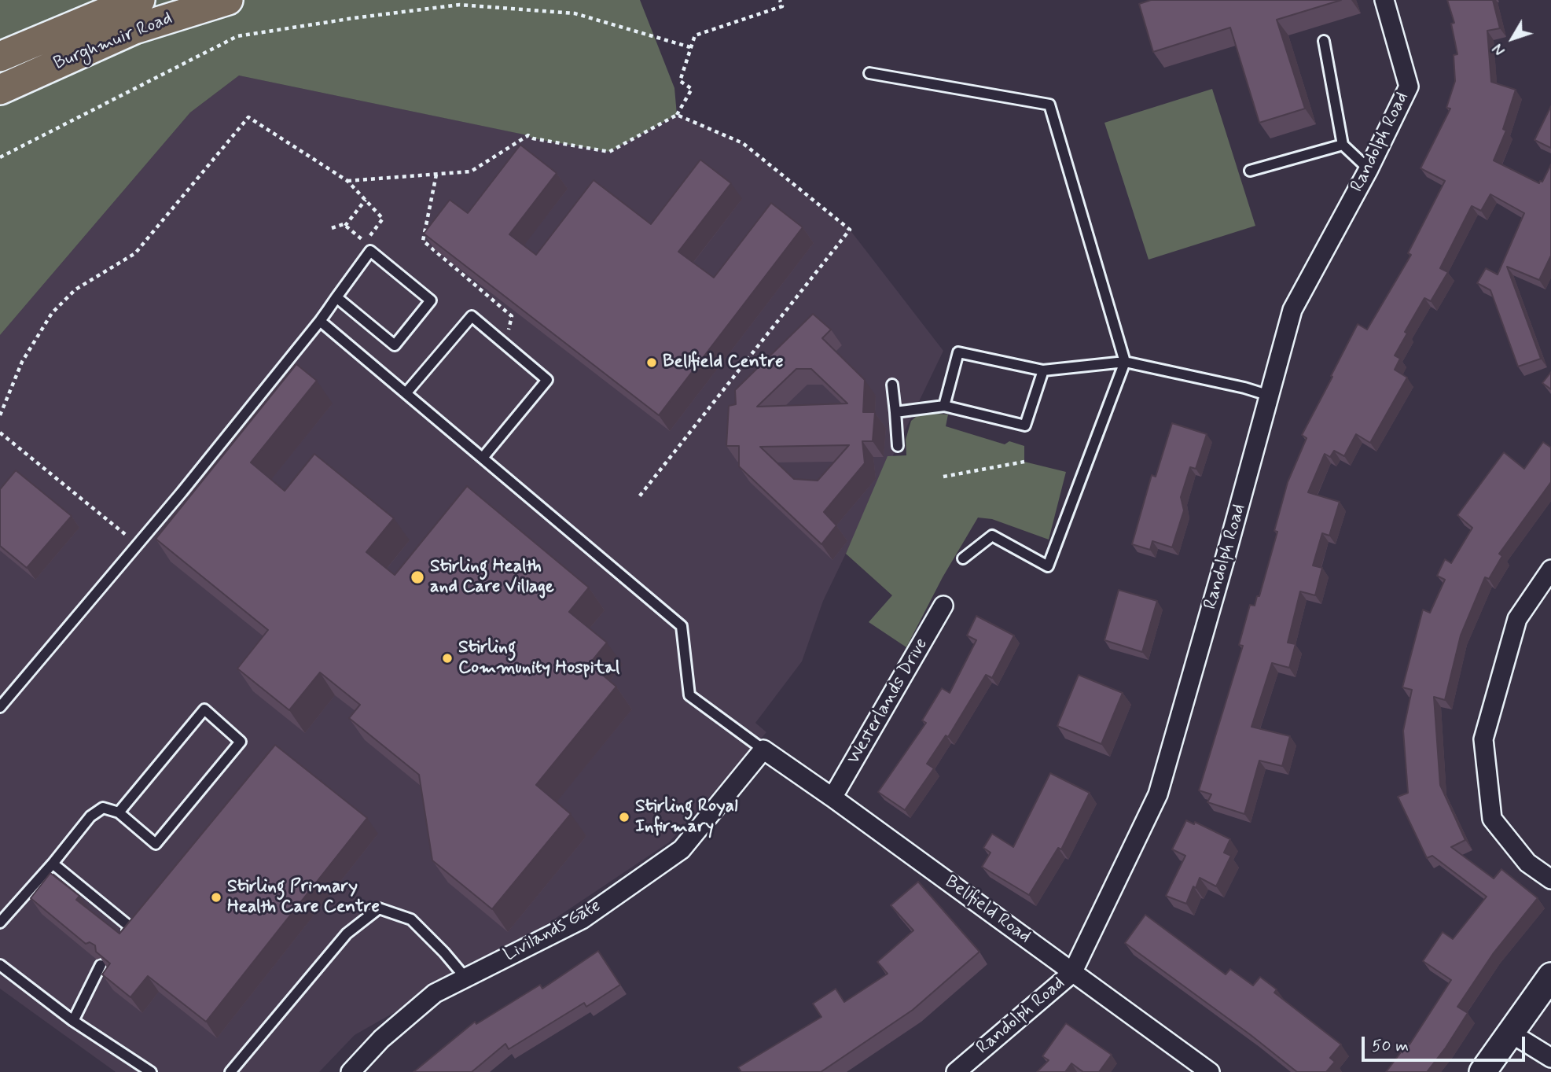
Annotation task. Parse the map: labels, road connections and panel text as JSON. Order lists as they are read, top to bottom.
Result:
{
  "streets": {
    "main road": ["Burghmuir Road"],
    "street": [
      "Randolph Road",
      "Westerlands Drive",
      "Bellfield Road",
      "Livilands Gate"
    ]
  },
  "crossings": [
    ["Randolph Road", "Bellfield Road"],
    ["Westerlands Drive", "Bellfield Road"],
    ["Bellfield Road", "Livilands Gate"]
  ],
  "places": [
    "Bellfield Centre",
    "Stirling Health and Care Village",
    "Stirling Community Hospital",
    "Stirling Royal Infirmary",
    "Stirling Primary Health Care Centre"
  ],
  "scale_bar": "50 m",
  "north": "bottom left"
}
